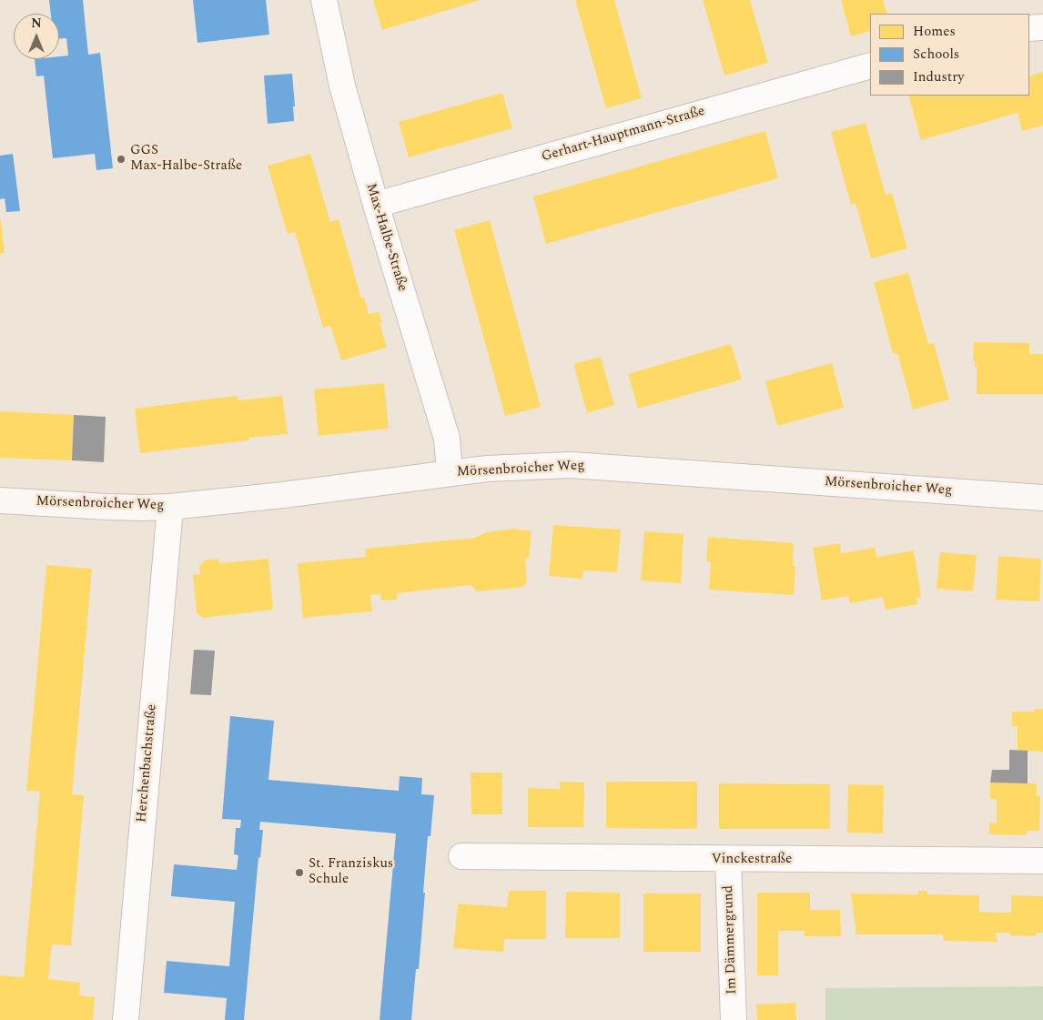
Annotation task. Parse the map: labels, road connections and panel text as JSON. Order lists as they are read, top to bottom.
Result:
{
  "streets": {
    "street": [
      "Gerhart-Hauptmann-Straße",
      "Max-Halbe-Straße",
      "Mörsenbroicher Weg",
      "Herchenbachstraße",
      "Vinckestraße",
      "Im Dämmergrund"
    ]
  },
  "crossings": [
    ["Gerhart-Hauptmann-Straße", "Max-Halbe-Straße"],
    ["Max-Halbe-Straße", "Mörsenbroicher Weg"],
    ["Mörsenbroicher Weg", "Herchenbachstraße"],
    ["Vinckestraße", "Im Dämmergrund"]
  ],
  "places": ["GGS Max-Halbe-Straße", "St. Franziskus Schule"],
  "legend": ["Homes", "Schools", "Industry"],
  "north": "top"
}
